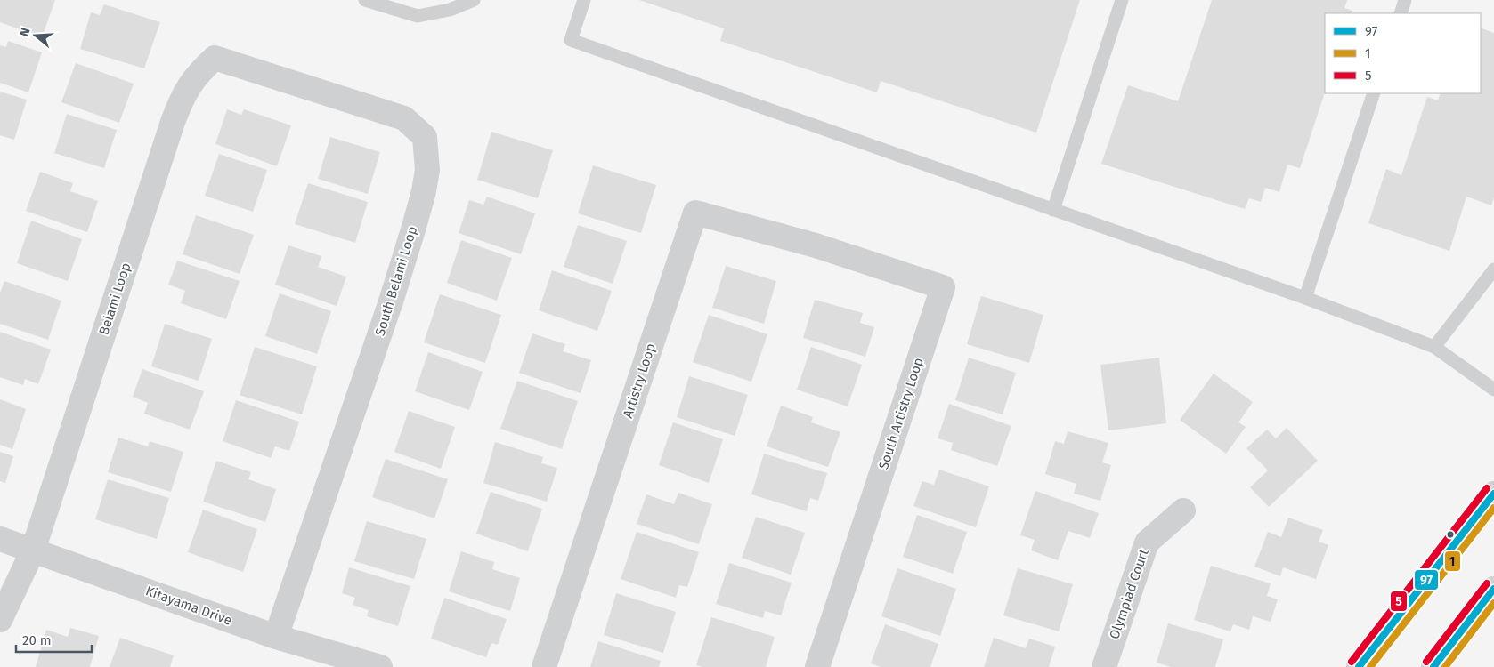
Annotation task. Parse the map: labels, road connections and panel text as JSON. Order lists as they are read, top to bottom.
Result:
{
  "streets": {
    "street": [
      "South Belami Loop",
      "Belami Loop",
      "Artistry Loop",
      "South Artistry Loop",
      "Olympiad Court",
      "Kitayama Drive"
    ]
  },
  "crossings": [
    ["South Belami Loop", "Belami Loop"],
    ["South Belami Loop", "Kitayama Drive"],
    ["Belami Loop", "Kitayama Drive"],
    ["Artistry Loop", "South Artistry Loop"]
  ],
  "lines": ["transit line 5", "transit line 97", "transit line 1"],
  "legend": ["97", "1", "5"],
  "scale_bar": "20 m",
  "north": "left"
}
